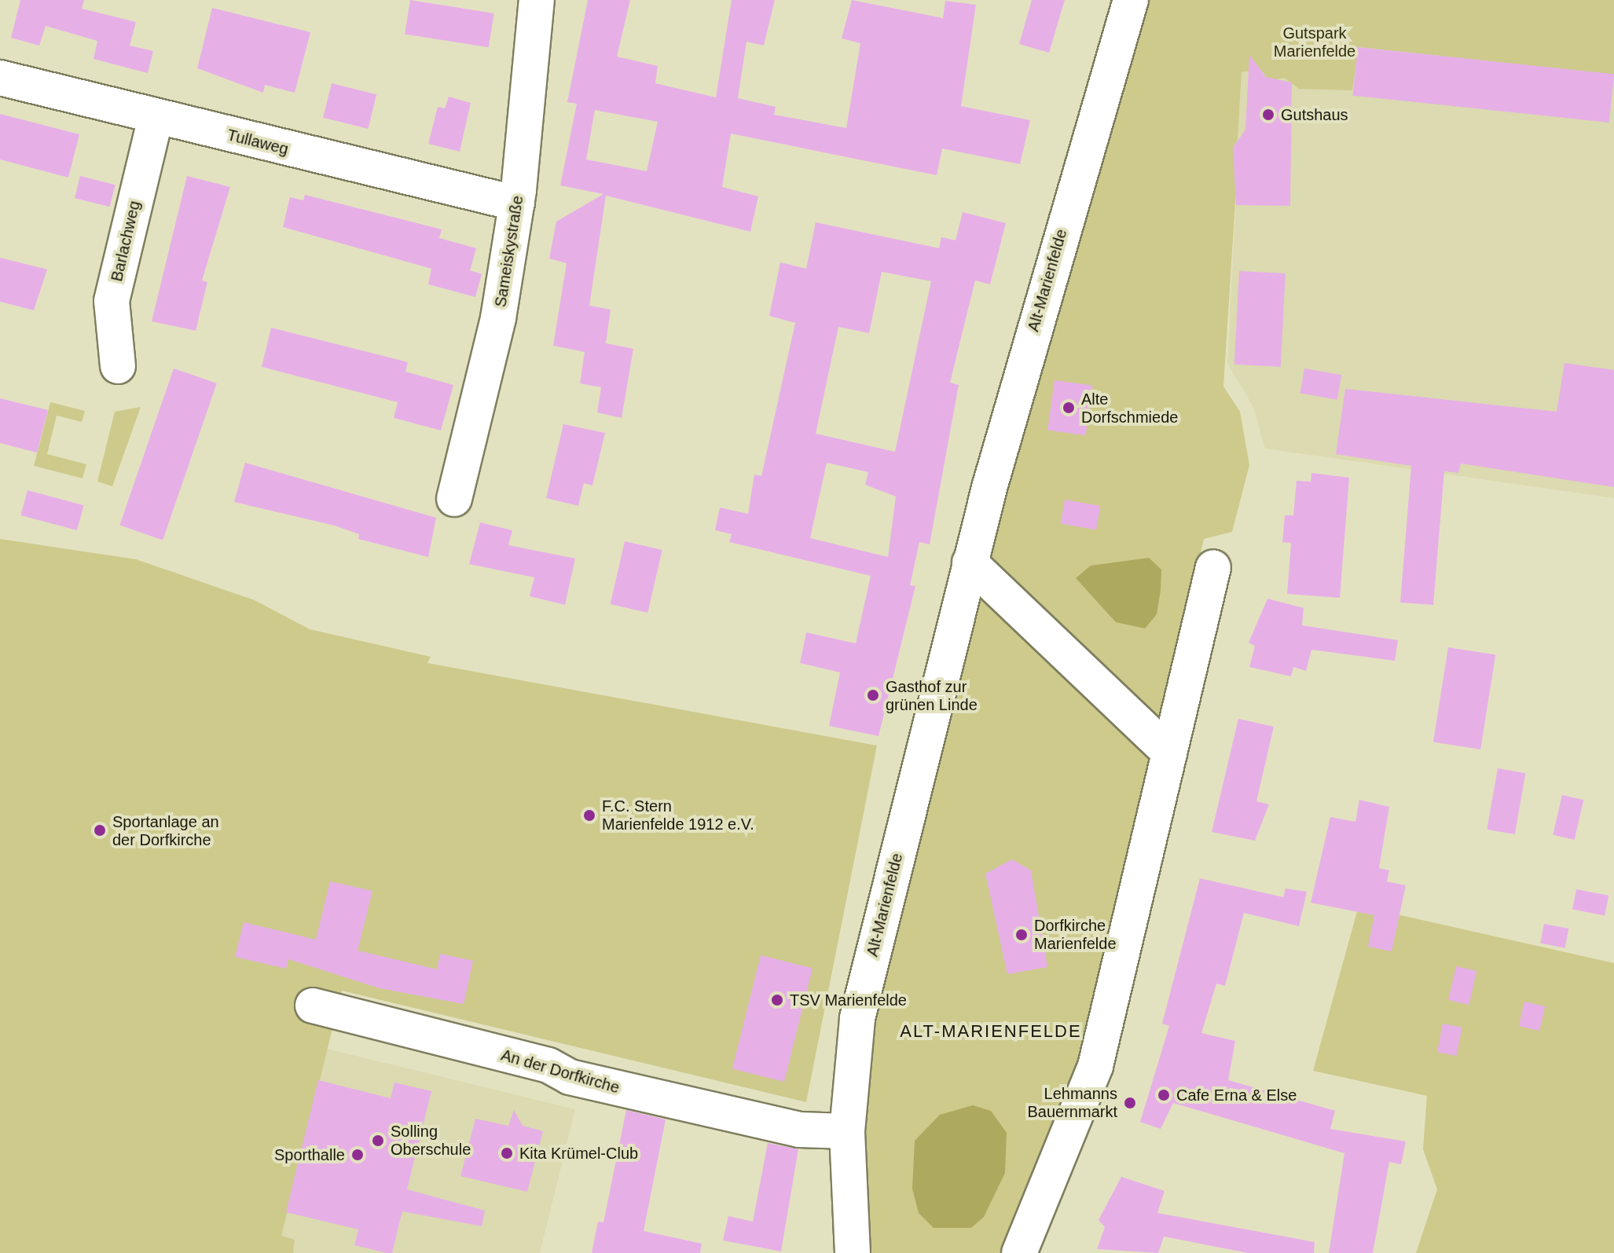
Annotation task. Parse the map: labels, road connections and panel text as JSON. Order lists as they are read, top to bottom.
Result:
{
  "streets": {
    "street": [
      "Tullaweg",
      "Barlachweg",
      "Sameiskystraße",
      "Alt-Marienfelde",
      "An der Dorfkirche"
    ]
  },
  "crossings": [
    ["Tullaweg", "Barlachweg"],
    ["Tullaweg", "Sameiskystraße"],
    ["Alt-Marienfelde", "An der Dorfkirche"]
  ],
  "districts": ["ALT-MARIENFELDE"],
  "parks": ["Gutspark Marienfelde"],
  "places": [
    "Gutshaus",
    "Alte Dorfschmiede",
    "Gasthof zur grünen Linde",
    "F.C. Stern Marienfelde 1912 e.V.",
    "Sportanlage an der Dorfkirche",
    "Dorfkirche Marienfelde",
    "TSV Marienfelde",
    "Cafe Erna & Else",
    "Lehmanns Bauernmarkt",
    "Solling Oberschule",
    "Kita Krümel-Club",
    "Sporthalle"
  ]
}
